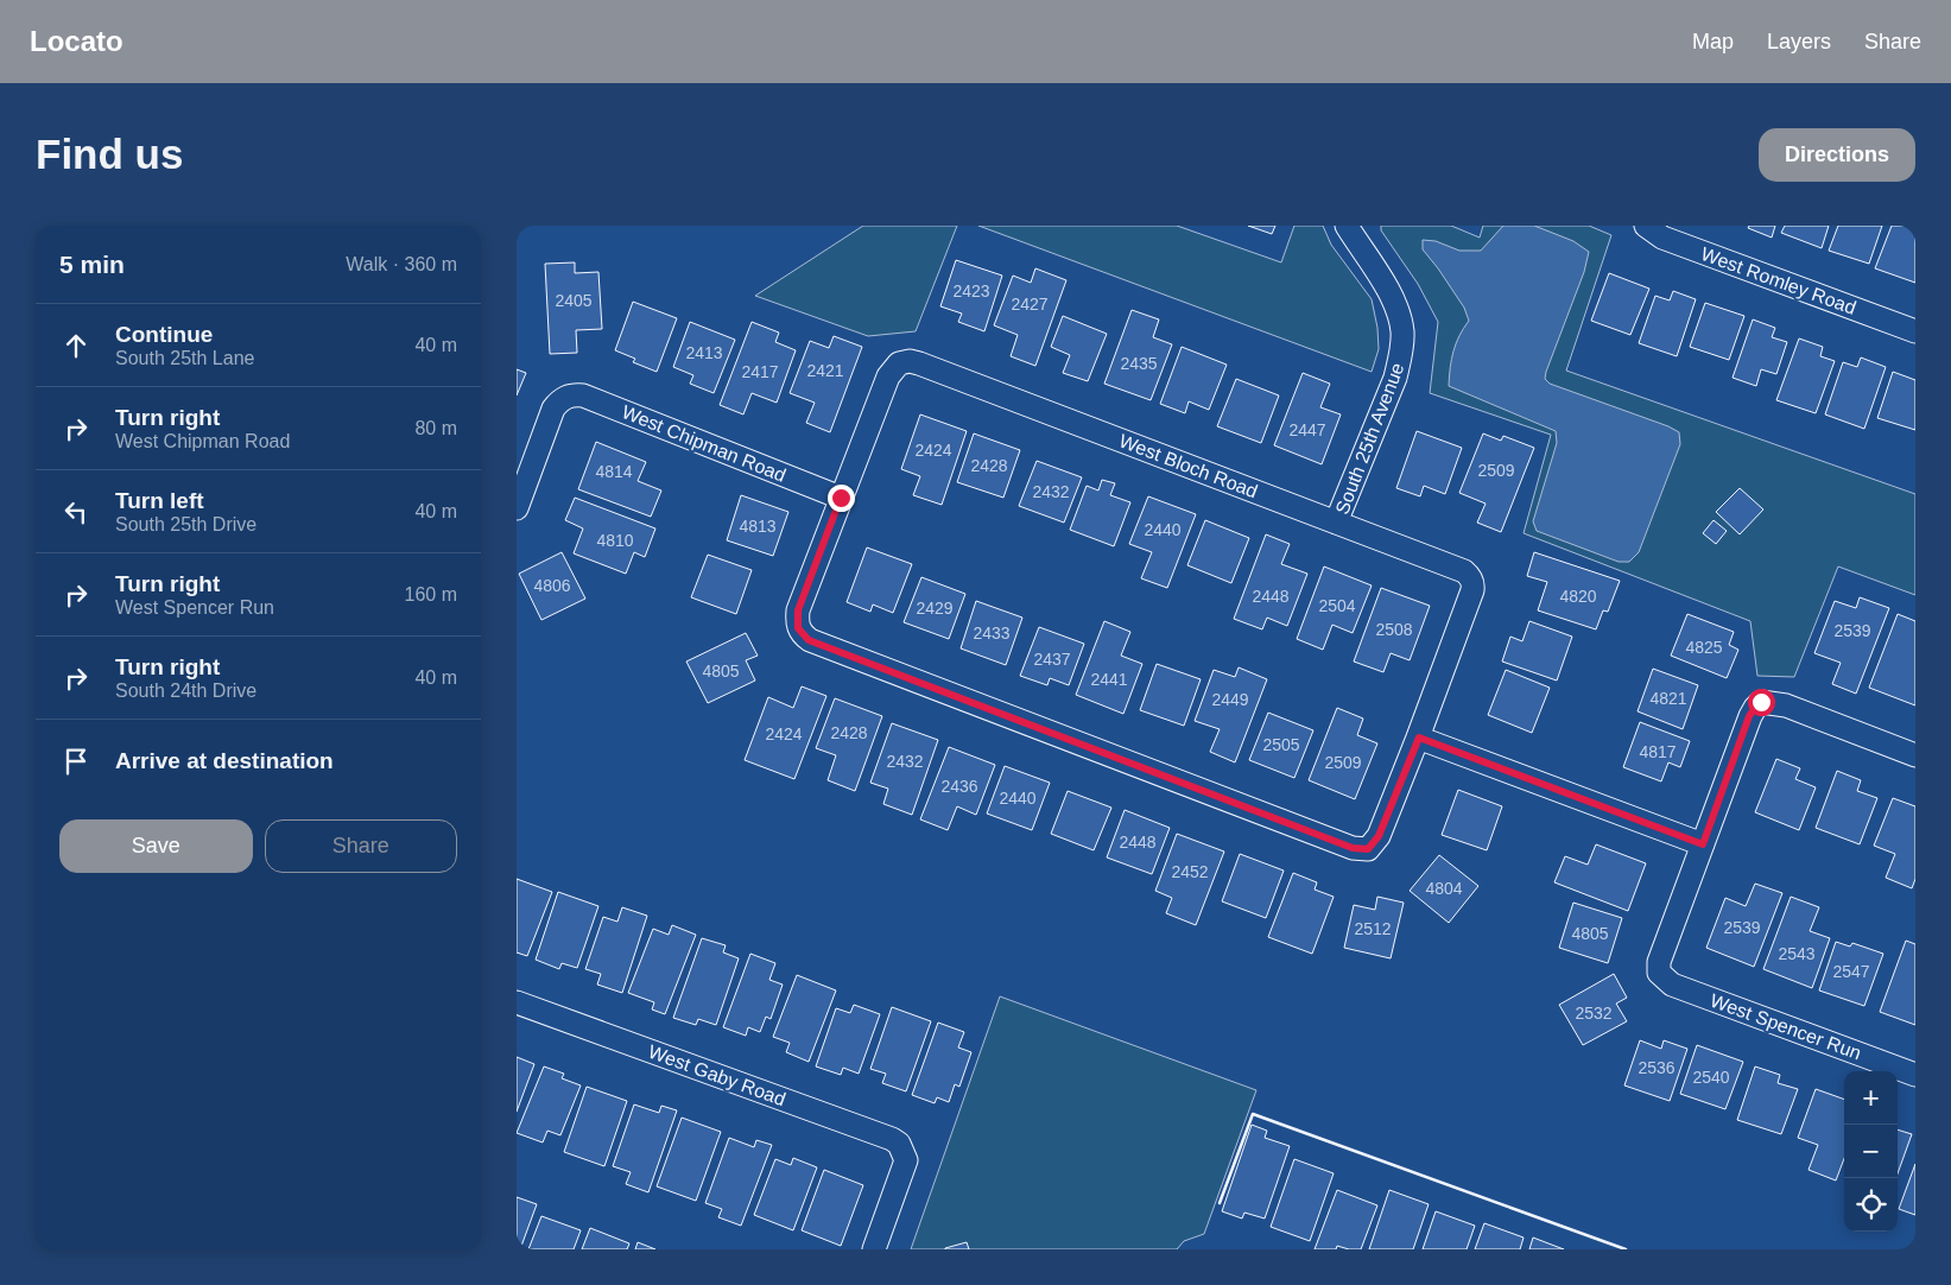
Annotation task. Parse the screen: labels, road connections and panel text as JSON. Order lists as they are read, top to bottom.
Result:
{
  "streets": {
    "street": [
      "West Romley Road",
      "South 25th Avenue",
      "West Chipman Road",
      "West Bloch Road",
      "West Spencer Run",
      "West Gaby Road"
    ]
  },
  "crossings": [
    ["South 25th Avenue", "West Bloch Road"],
    ["West Chipman Road", "West Bloch Road"]
  ],
  "house_numbers": [
    "2423",
    "2405",
    "2427",
    "2413",
    "2435",
    "2421",
    "2417",
    "2447",
    "2424",
    "2428",
    "2509",
    "4814",
    "2432",
    "4813",
    "2440",
    "4810",
    "4806",
    "2448",
    "4820",
    "2504",
    "2429",
    "2508",
    "2539",
    "2433",
    "4825",
    "2437",
    "4805",
    "2441",
    "4821",
    "2449",
    "2428",
    "2424",
    "2505",
    "4817",
    "2432",
    "2509",
    "2436",
    "2440",
    "2448",
    "2452",
    "4804",
    "2539",
    "2512",
    "4805",
    "2543",
    "2547",
    "2532",
    "2536",
    "2540"
  ],
  "page": {
    "header": "Locato",
    "nav": ["Map", "Layers", "Share"],
    "buttons": [
      "Directions",
      ["Save", "Share"]
    ],
    "title": "Find us",
    "heading": ["5 min", "Walk · 360 m"],
    "list": [
      ["Continue", "South 25th Lane", "40 m"],
      ["Turn right", "West Chipman Road", "80 m"],
      ["Turn left", "South 25th Drive", "40 m"],
      ["Turn right", "West Spencer Run", "160 m"],
      ["Turn right", "South 24th Drive", "40 m"],
      "Arrive at destination"
    ],
    "map_buttons": ["+", "−"]
  }
}
